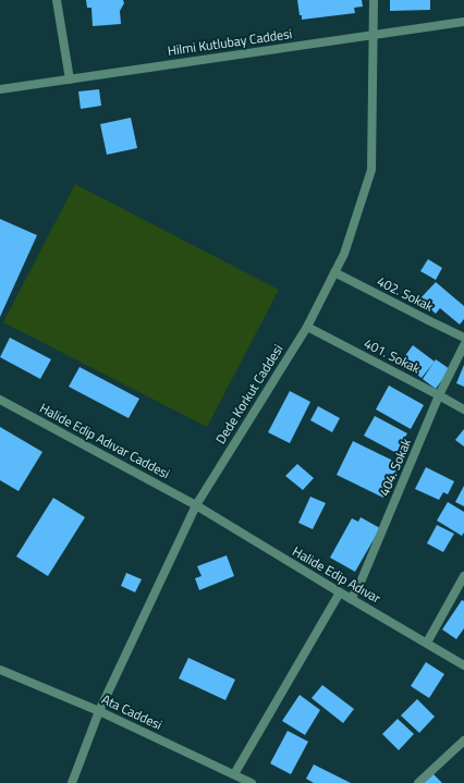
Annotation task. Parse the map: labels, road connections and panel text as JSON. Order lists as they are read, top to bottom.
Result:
{
  "streets": {
    "street": [
      "Hilmi Kutlubay Caddesi",
      "402. Sokak",
      "401. Sokak",
      "Dede Korkut Caddesi",
      "Halide Edip Adıvar Caddesi",
      "404. Sokak",
      "Halide Edip Adıvar",
      "Ata Caddesi"
    ]
  },
  "crossings": [
    ["Hilmi Kutlubay Caddesi", "Dede Korkut Caddesi"],
    ["402. Sokak", "Dede Korkut Caddesi"],
    ["401. Sokak", "Dede Korkut Caddesi"],
    ["401. Sokak", "404. Sokak"],
    ["Dede Korkut Caddesi", "Halide Edip Adıvar Caddesi"],
    ["Dede Korkut Caddesi", "Halide Edip Adıvar"],
    ["Dede Korkut Caddesi", "Ata Caddesi"],
    ["Halide Edip Adıvar Caddesi", "Halide Edip Adıvar"],
    ["404. Sokak", "Halide Edip Adıvar"]
  ]
}
